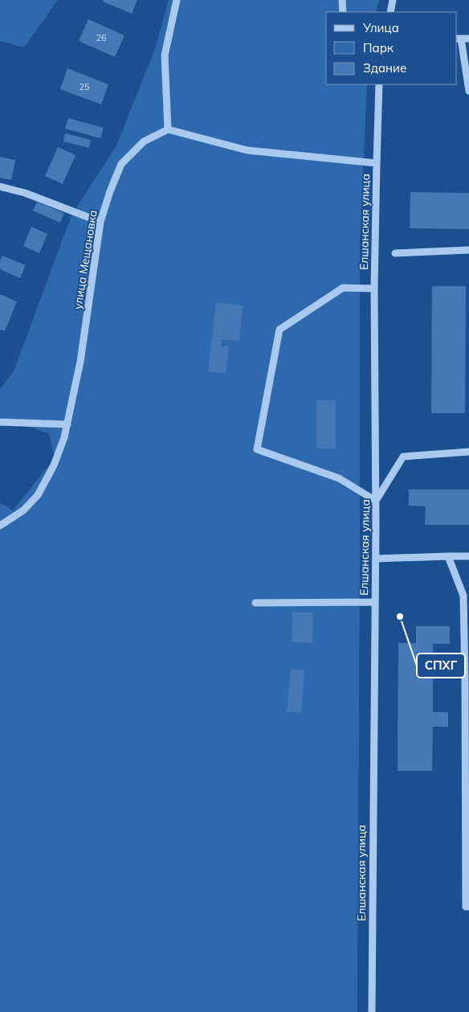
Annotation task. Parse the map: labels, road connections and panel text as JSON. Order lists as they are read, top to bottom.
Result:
{
  "streets": {
    "street": ["Елшанская улица", "улица Мещановка"]
  },
  "places": ["СПХГ"],
  "house_numbers": ["26", "25"],
  "legend": ["Улица", "Парк", "Здание"]
}
